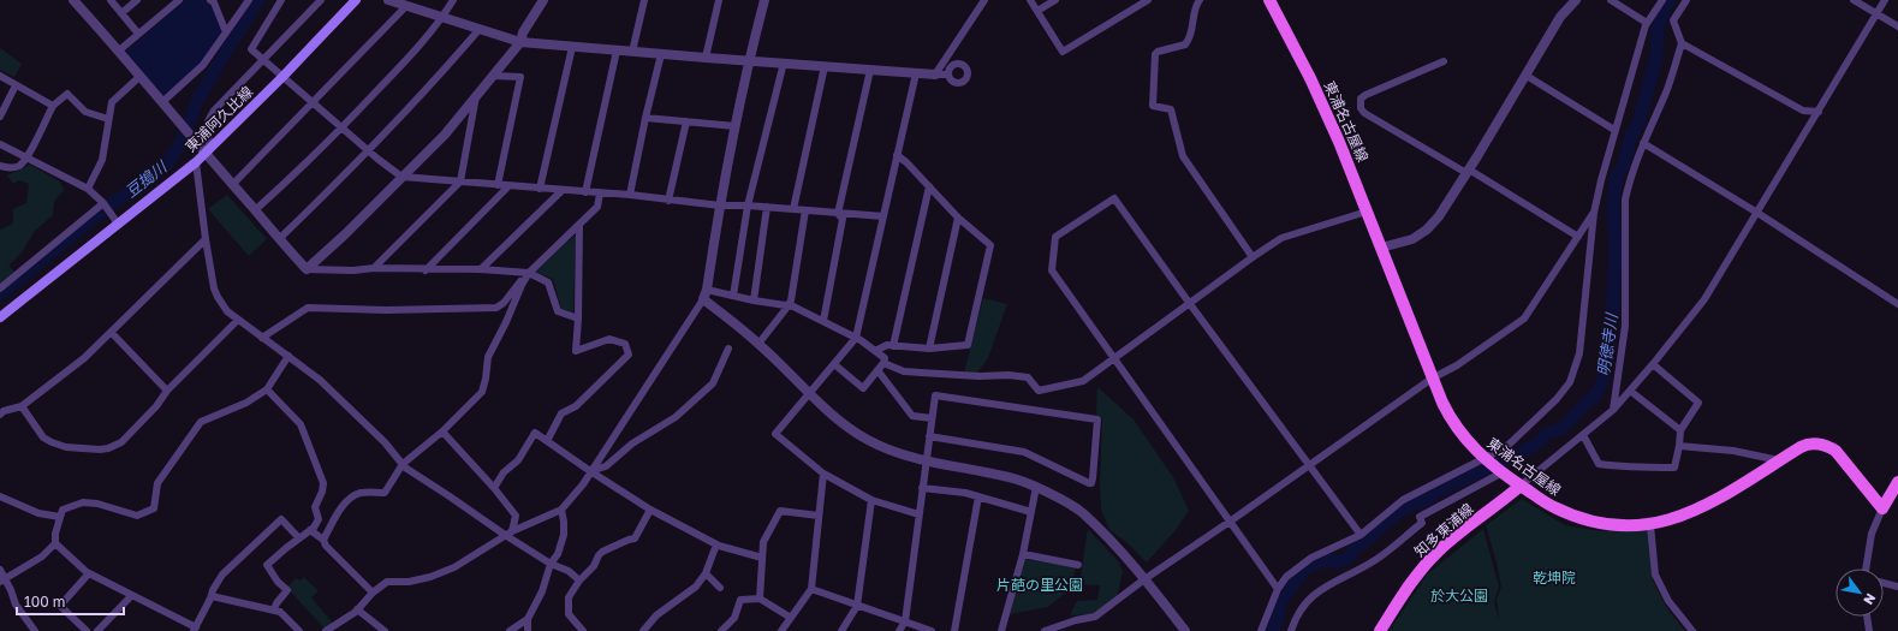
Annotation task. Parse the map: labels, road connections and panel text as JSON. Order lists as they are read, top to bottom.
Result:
{
  "streets": {
    "main road": ["東浦阿久比線", "東浦名古屋線", "知多東浦線"]
  },
  "crossings": [
    ["東浦名古屋線", "知多東浦線"]
  ],
  "water": ["豆搗川", "明徳寺川"],
  "parks": ["乾坤院", "片葩の里公園", "於大公園"],
  "scale_bar": "100 m",
  "north": "bottom right"
}
